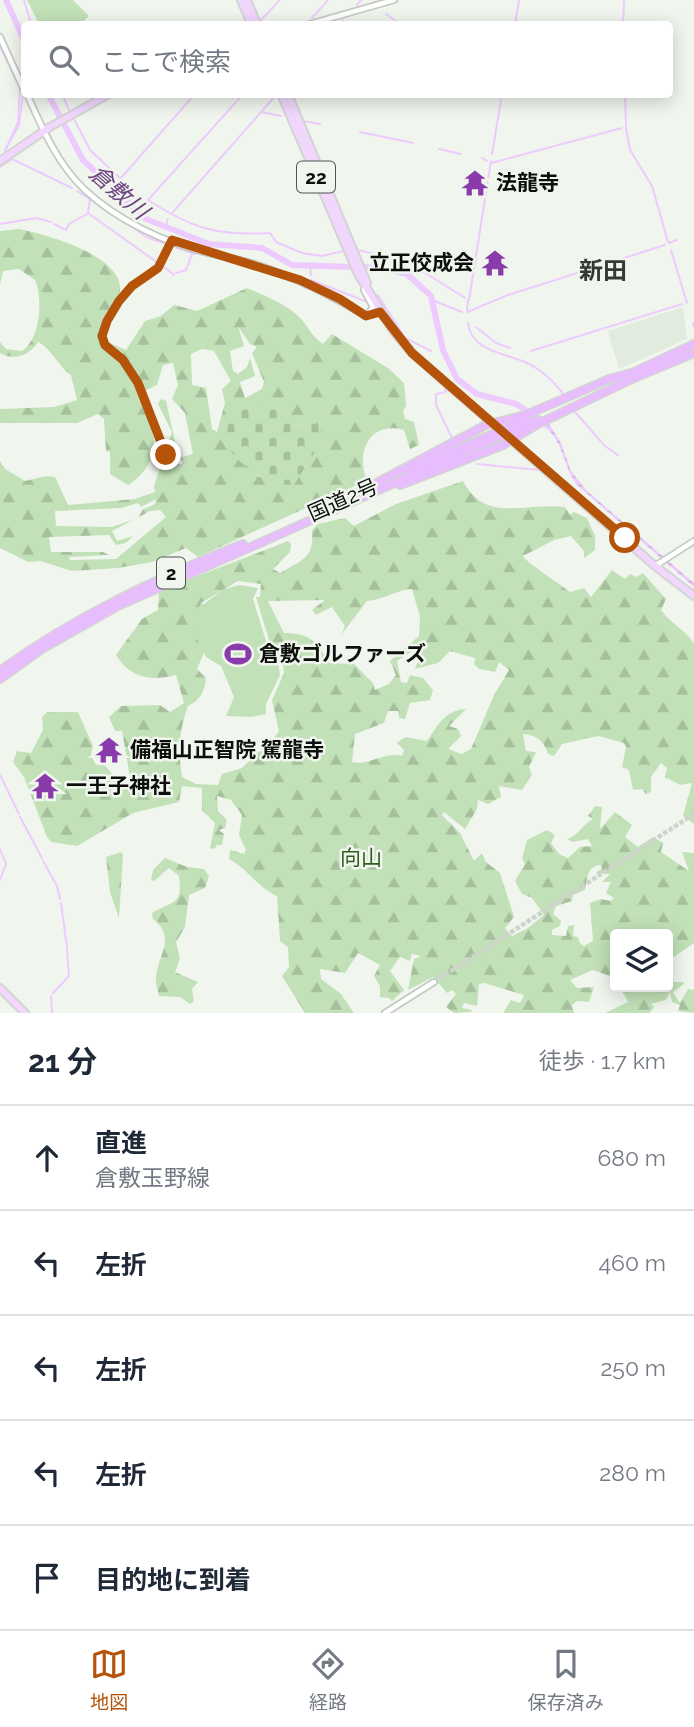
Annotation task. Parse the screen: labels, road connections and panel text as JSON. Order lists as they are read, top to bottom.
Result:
{
  "streets": {
    "highway": ["国道2号", "2"],
    "main road": ["22"]
  },
  "crossings": [
    ["22", "2"],
    ["国道2号", "2"]
  ],
  "districts": ["新田"],
  "water": ["倉敷川"],
  "parks": ["向山"],
  "places": {
    "temple": [
      "法龍寺",
      "立正佼成会",
      "備福山正智院 駕龍寺",
      "一王子神社"
    ],
    "sports": ["倉敷ゴルファーズ"]
  },
  "page": {
    "search": "ここで検索",
    "heading": ["21 分", "徒歩 · 1.7 km"],
    "list": [
      ["直進", "倉敷玉野線", "680 m"],
      ["左折", "460 m"],
      ["左折", "250 m"],
      ["左折", "280 m"],
      "目的地に到着"
    ],
    "nav": ["地図", "経路", "保存済み"]
  }
}
